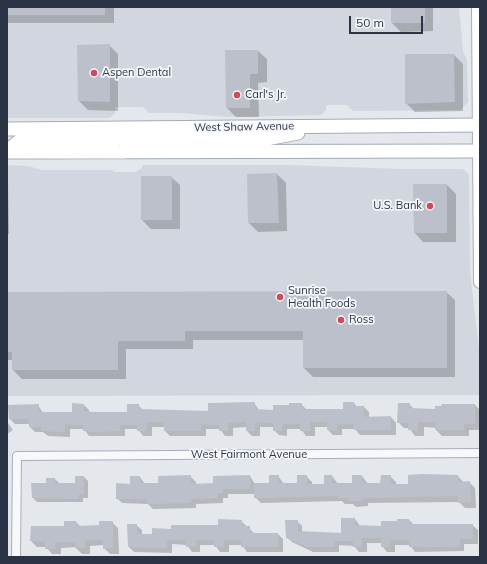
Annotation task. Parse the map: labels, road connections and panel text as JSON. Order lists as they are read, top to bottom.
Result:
{
  "streets": {
    "main road": ["West Shaw Avenue"],
    "street": ["West Fairmont Avenue"]
  },
  "places": [
    "Aspen Dental",
    "Carl's Jr.",
    "U.S. Bank",
    "Sunrise Health Foods",
    "Ross"
  ],
  "scale_bar": "50 m"
}
